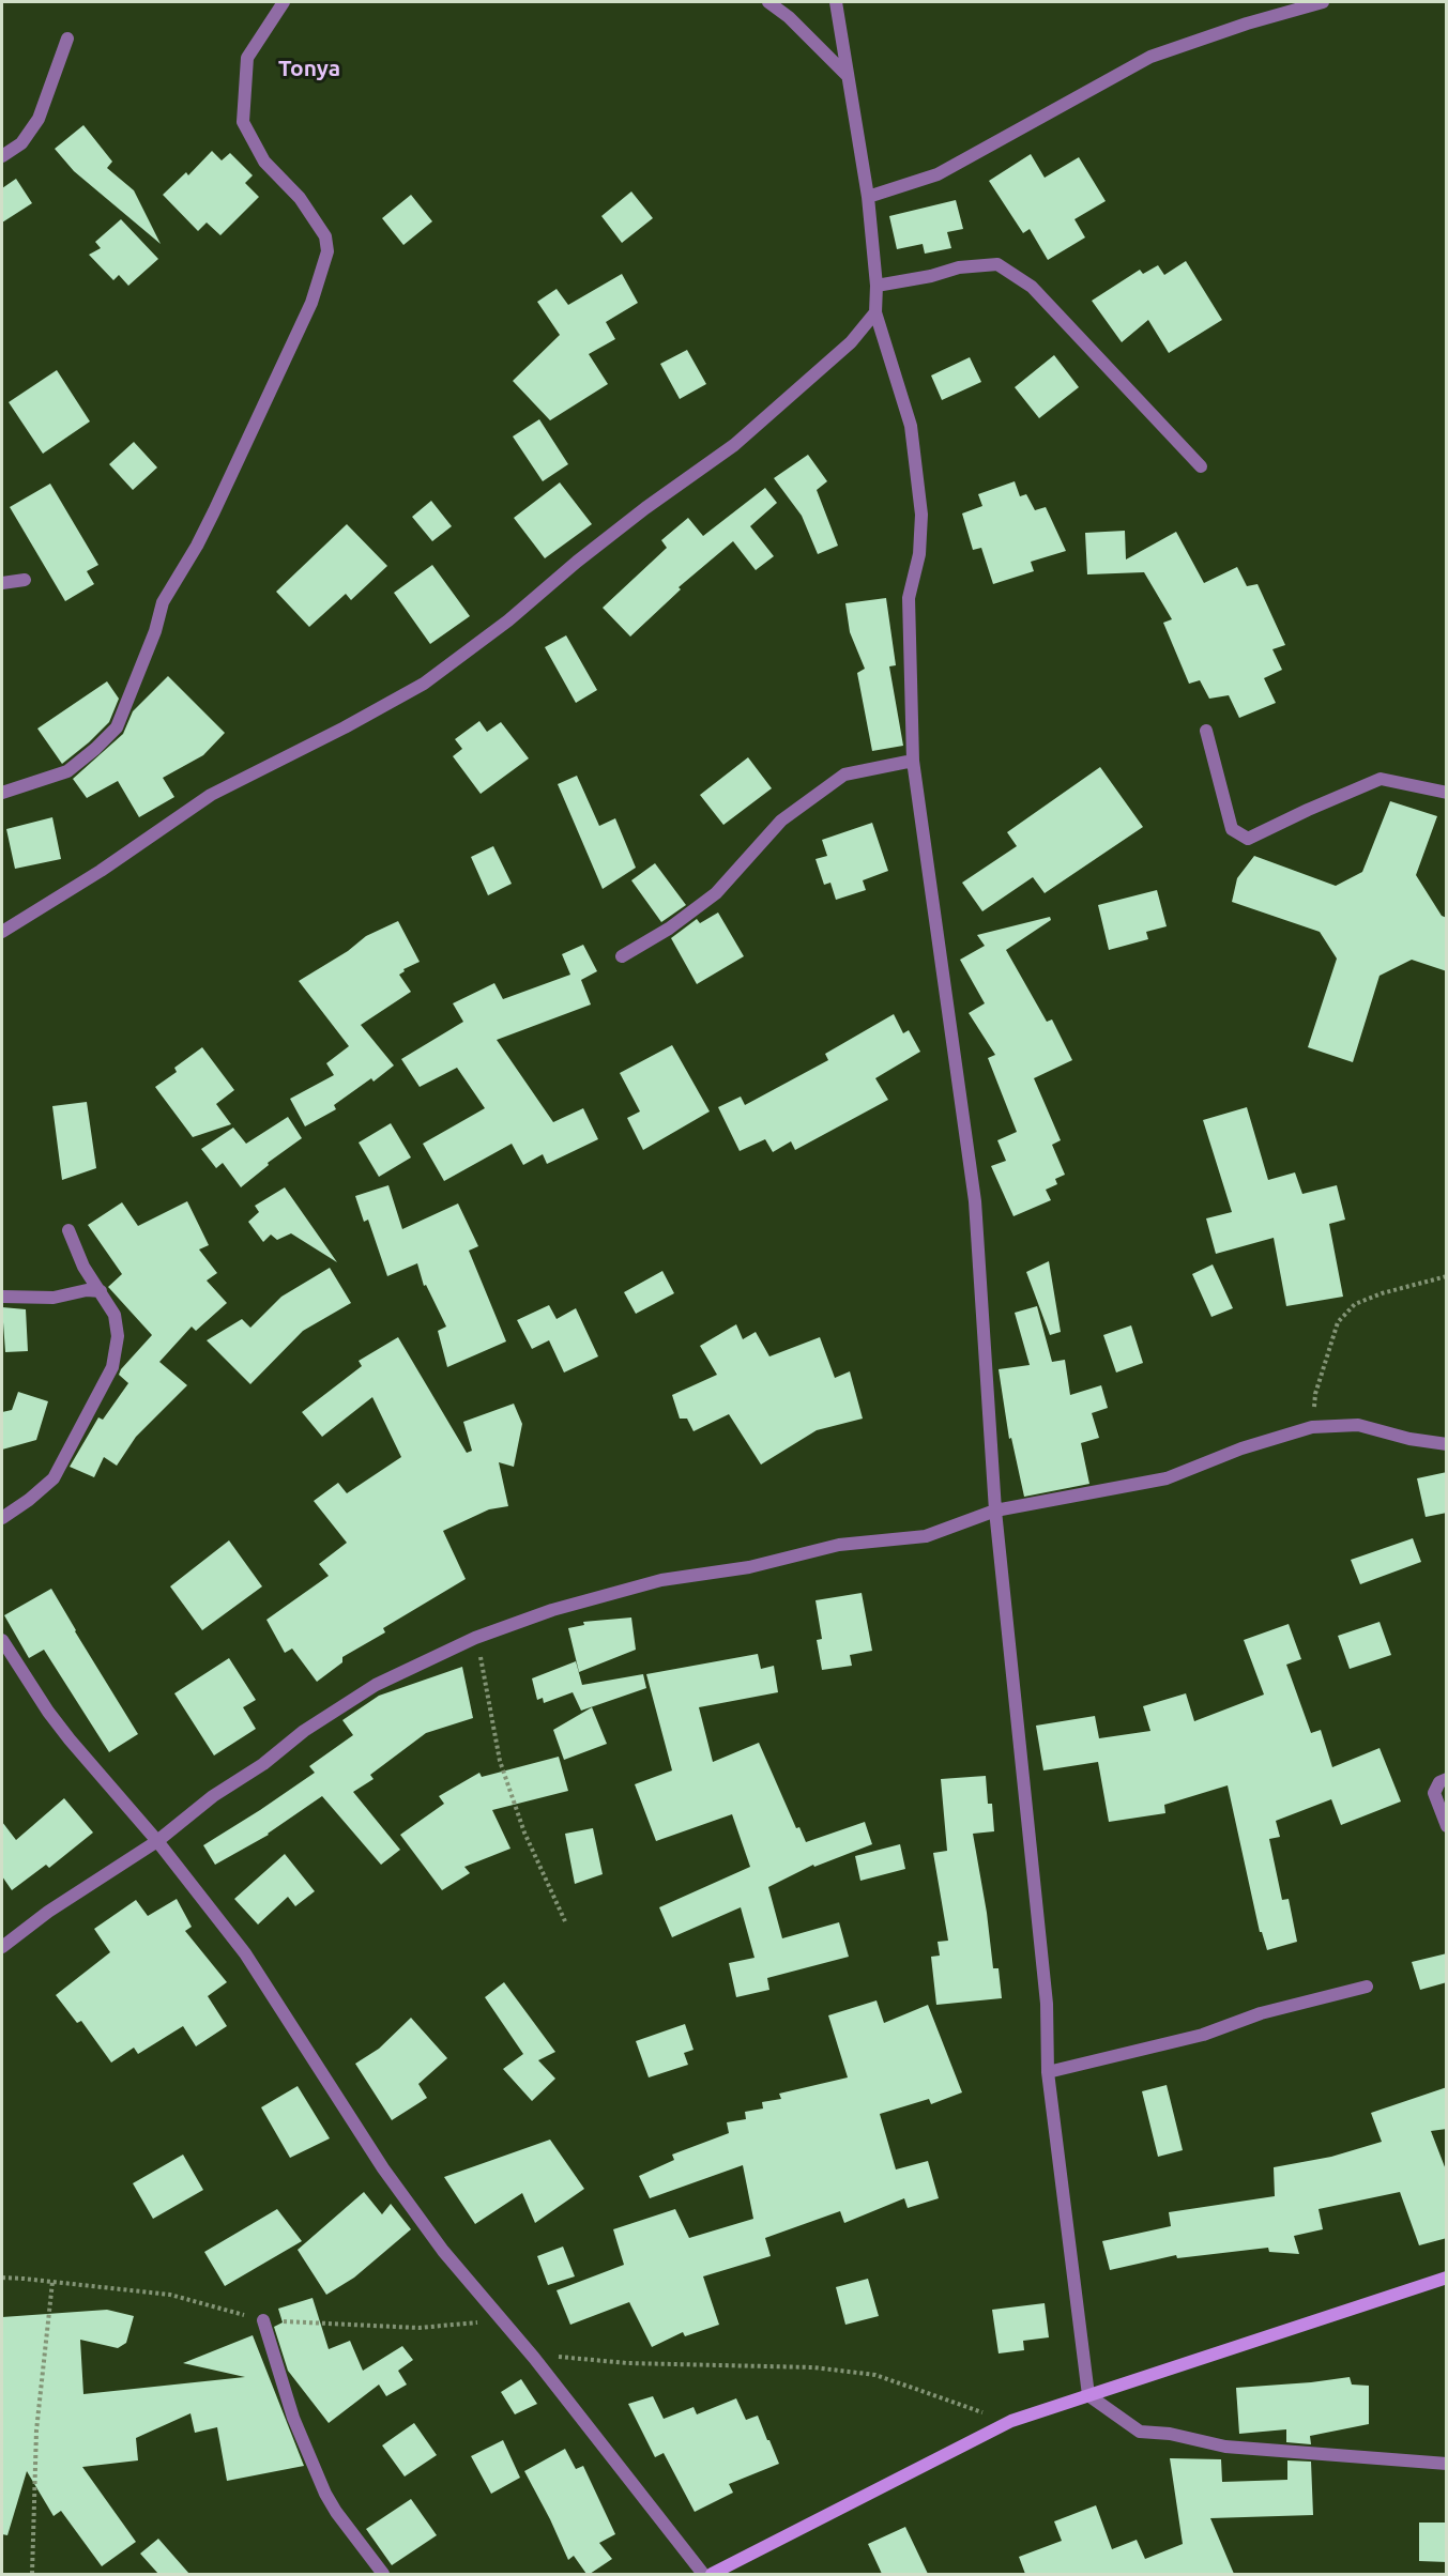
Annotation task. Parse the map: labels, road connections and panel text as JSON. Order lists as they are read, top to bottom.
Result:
{
  "districts": ["Tonya"]
}
